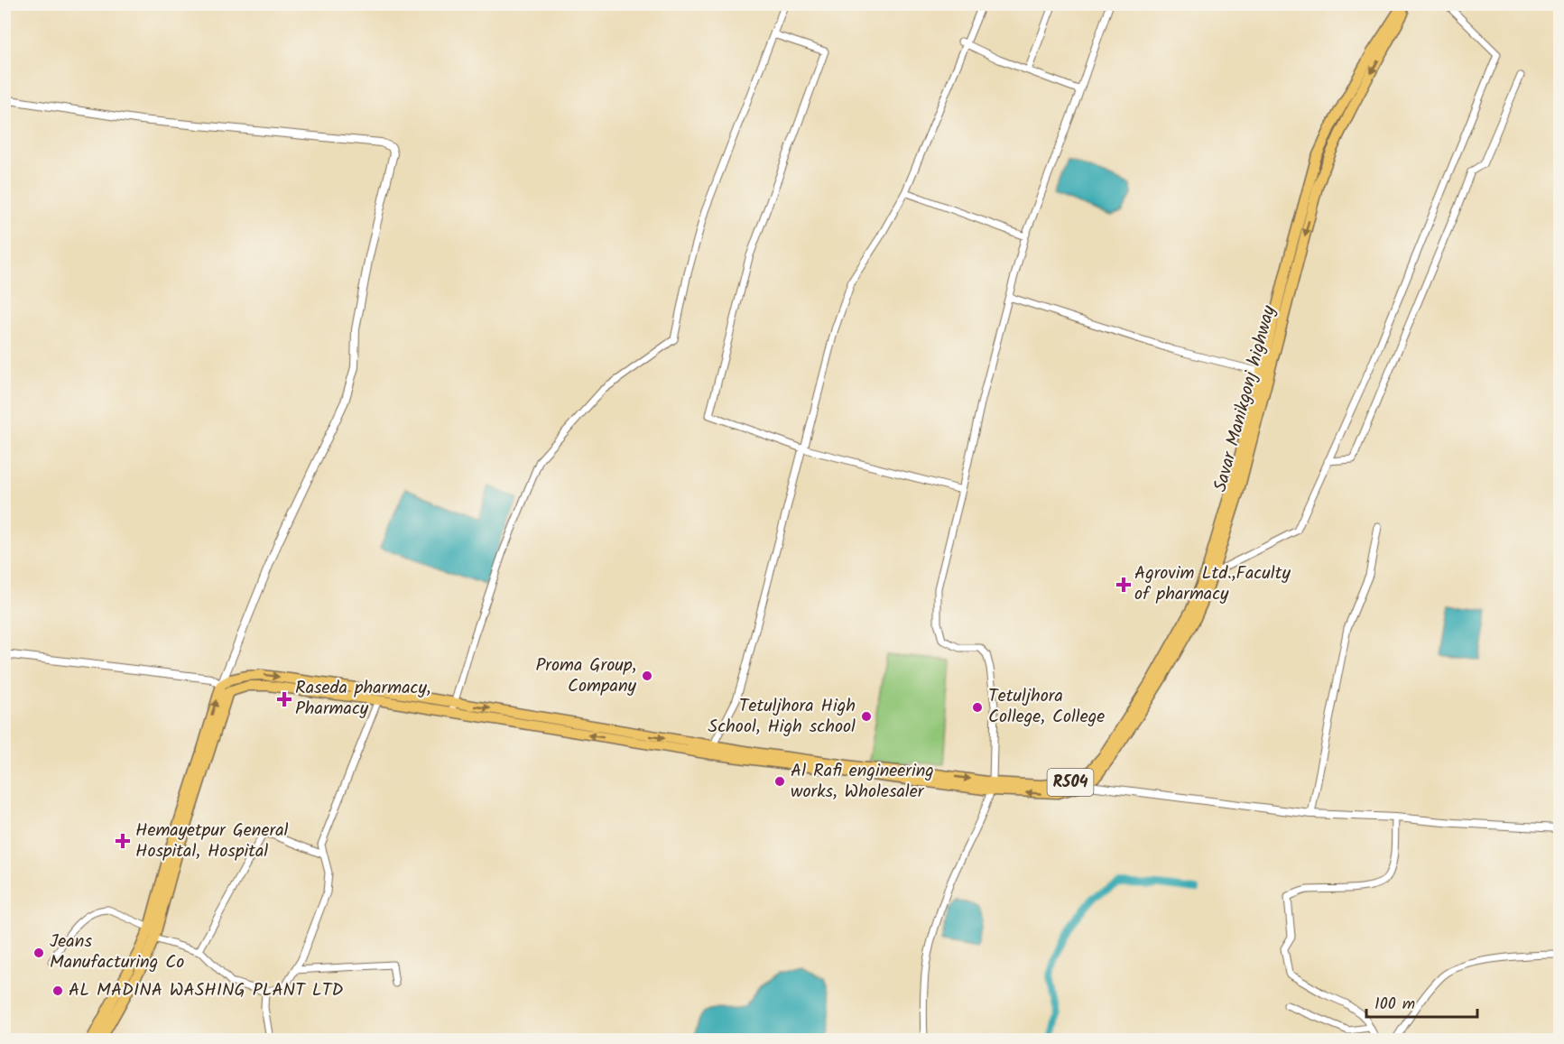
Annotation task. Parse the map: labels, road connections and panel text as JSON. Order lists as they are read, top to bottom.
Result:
{
  "streets": {
    "main road": ["Savar Manikgonj highway", "R504"]
  },
  "crossings": [
    ["Savar Manikgonj highway", "R504"]
  ],
  "places": {
    "health": ["Agrovim Ltd.,Faculty of pharmacy", "Raseda pharmacy, Pharmacy", "Hemayetpur General Hospital, Hospital"],
    "other": [
      "Proma Group, Company",
      "Tetuljhora College, College",
      "Tetuljhora High School, High school",
      "Al Rafi engineering works, Wholesaler",
      "Jeans Manufacturing Co",
      "AL MADINA WASHING PLANT LTD"
    ]
  },
  "scale_bar": "100 m"
}
